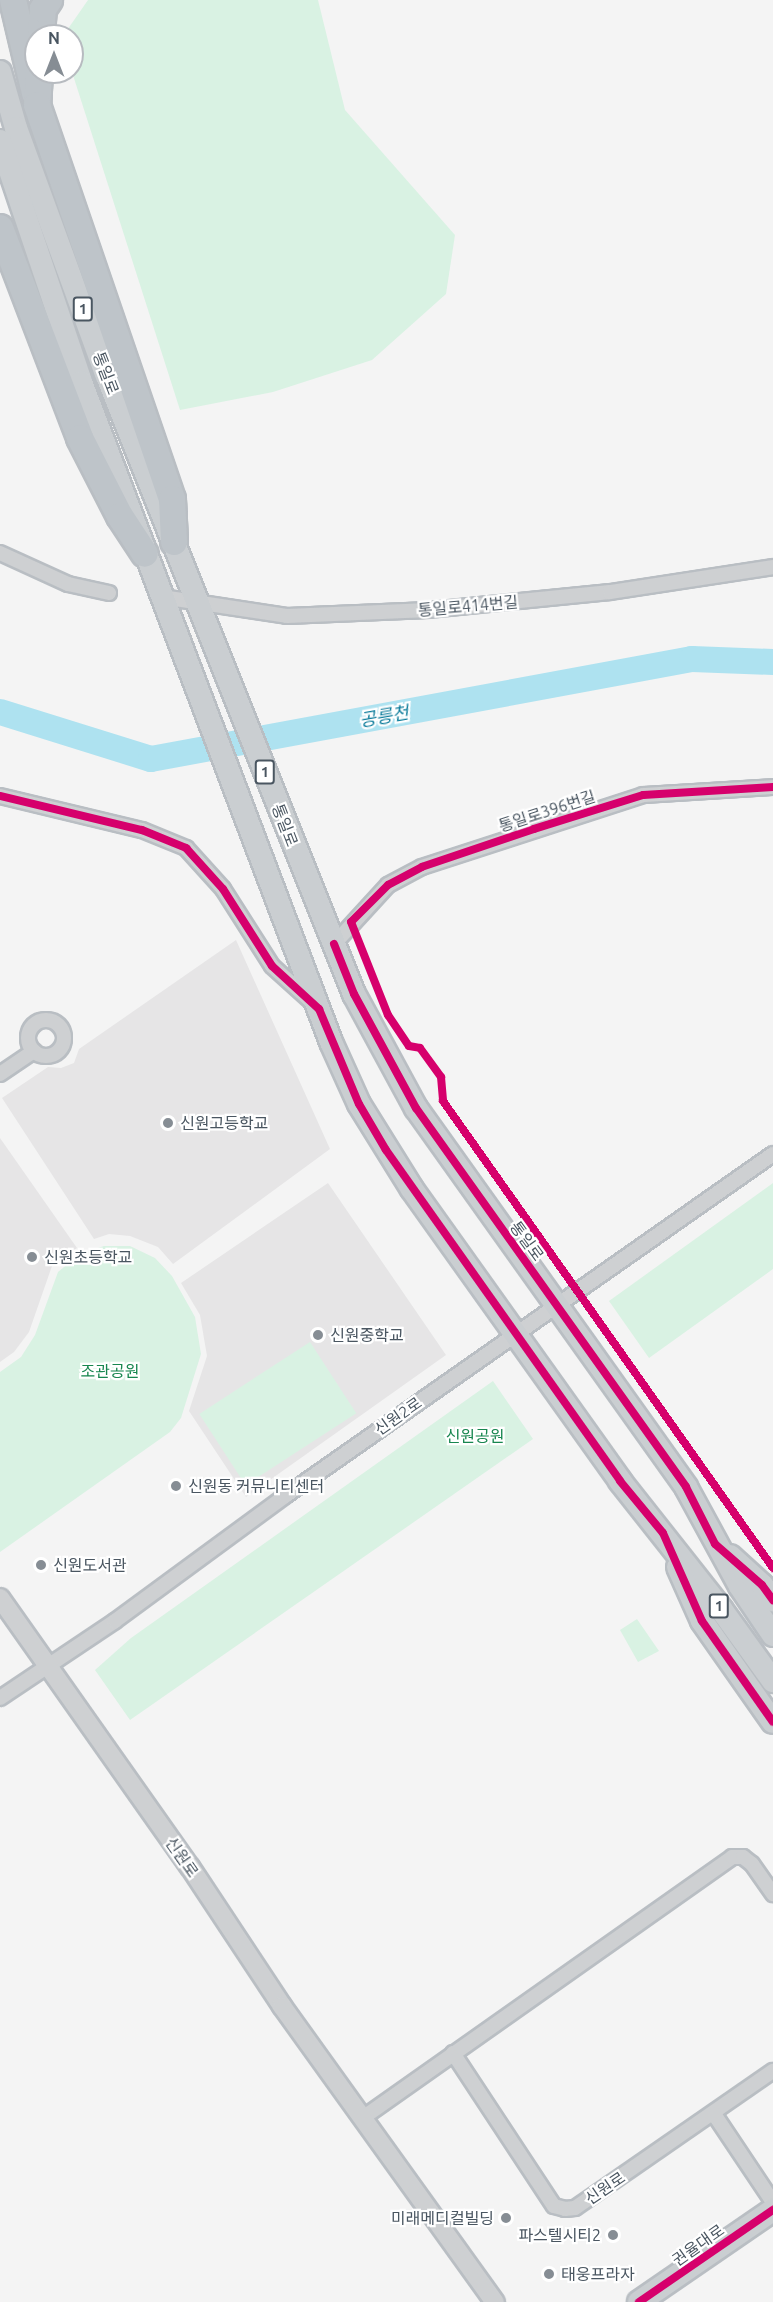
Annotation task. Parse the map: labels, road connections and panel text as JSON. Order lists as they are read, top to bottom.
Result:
{
  "streets": {
    "main road": ["1", "통일로", "권율대로"],
    "street": [
      "통일로414번길",
      "통일로396번길",
      "신원2로",
      "신원로"
    ]
  },
  "crossings": [
    ["통일로", "통일로414번길"],
    ["통일로", "통일로396번길"],
    ["통일로", "신원2로"],
    ["신원2로", "신원로"]
  ],
  "water": ["공릉천"],
  "parks": ["조관공원", "신원공원"],
  "places": [
    "신원고등학교",
    "신원초등학교",
    "신원중학교",
    "신원동 커뮤니티센터",
    "신원도서관",
    "미래메디컬빌딩",
    "파스텔시티2",
    "태웅프라자"
  ],
  "north": "top"
}
